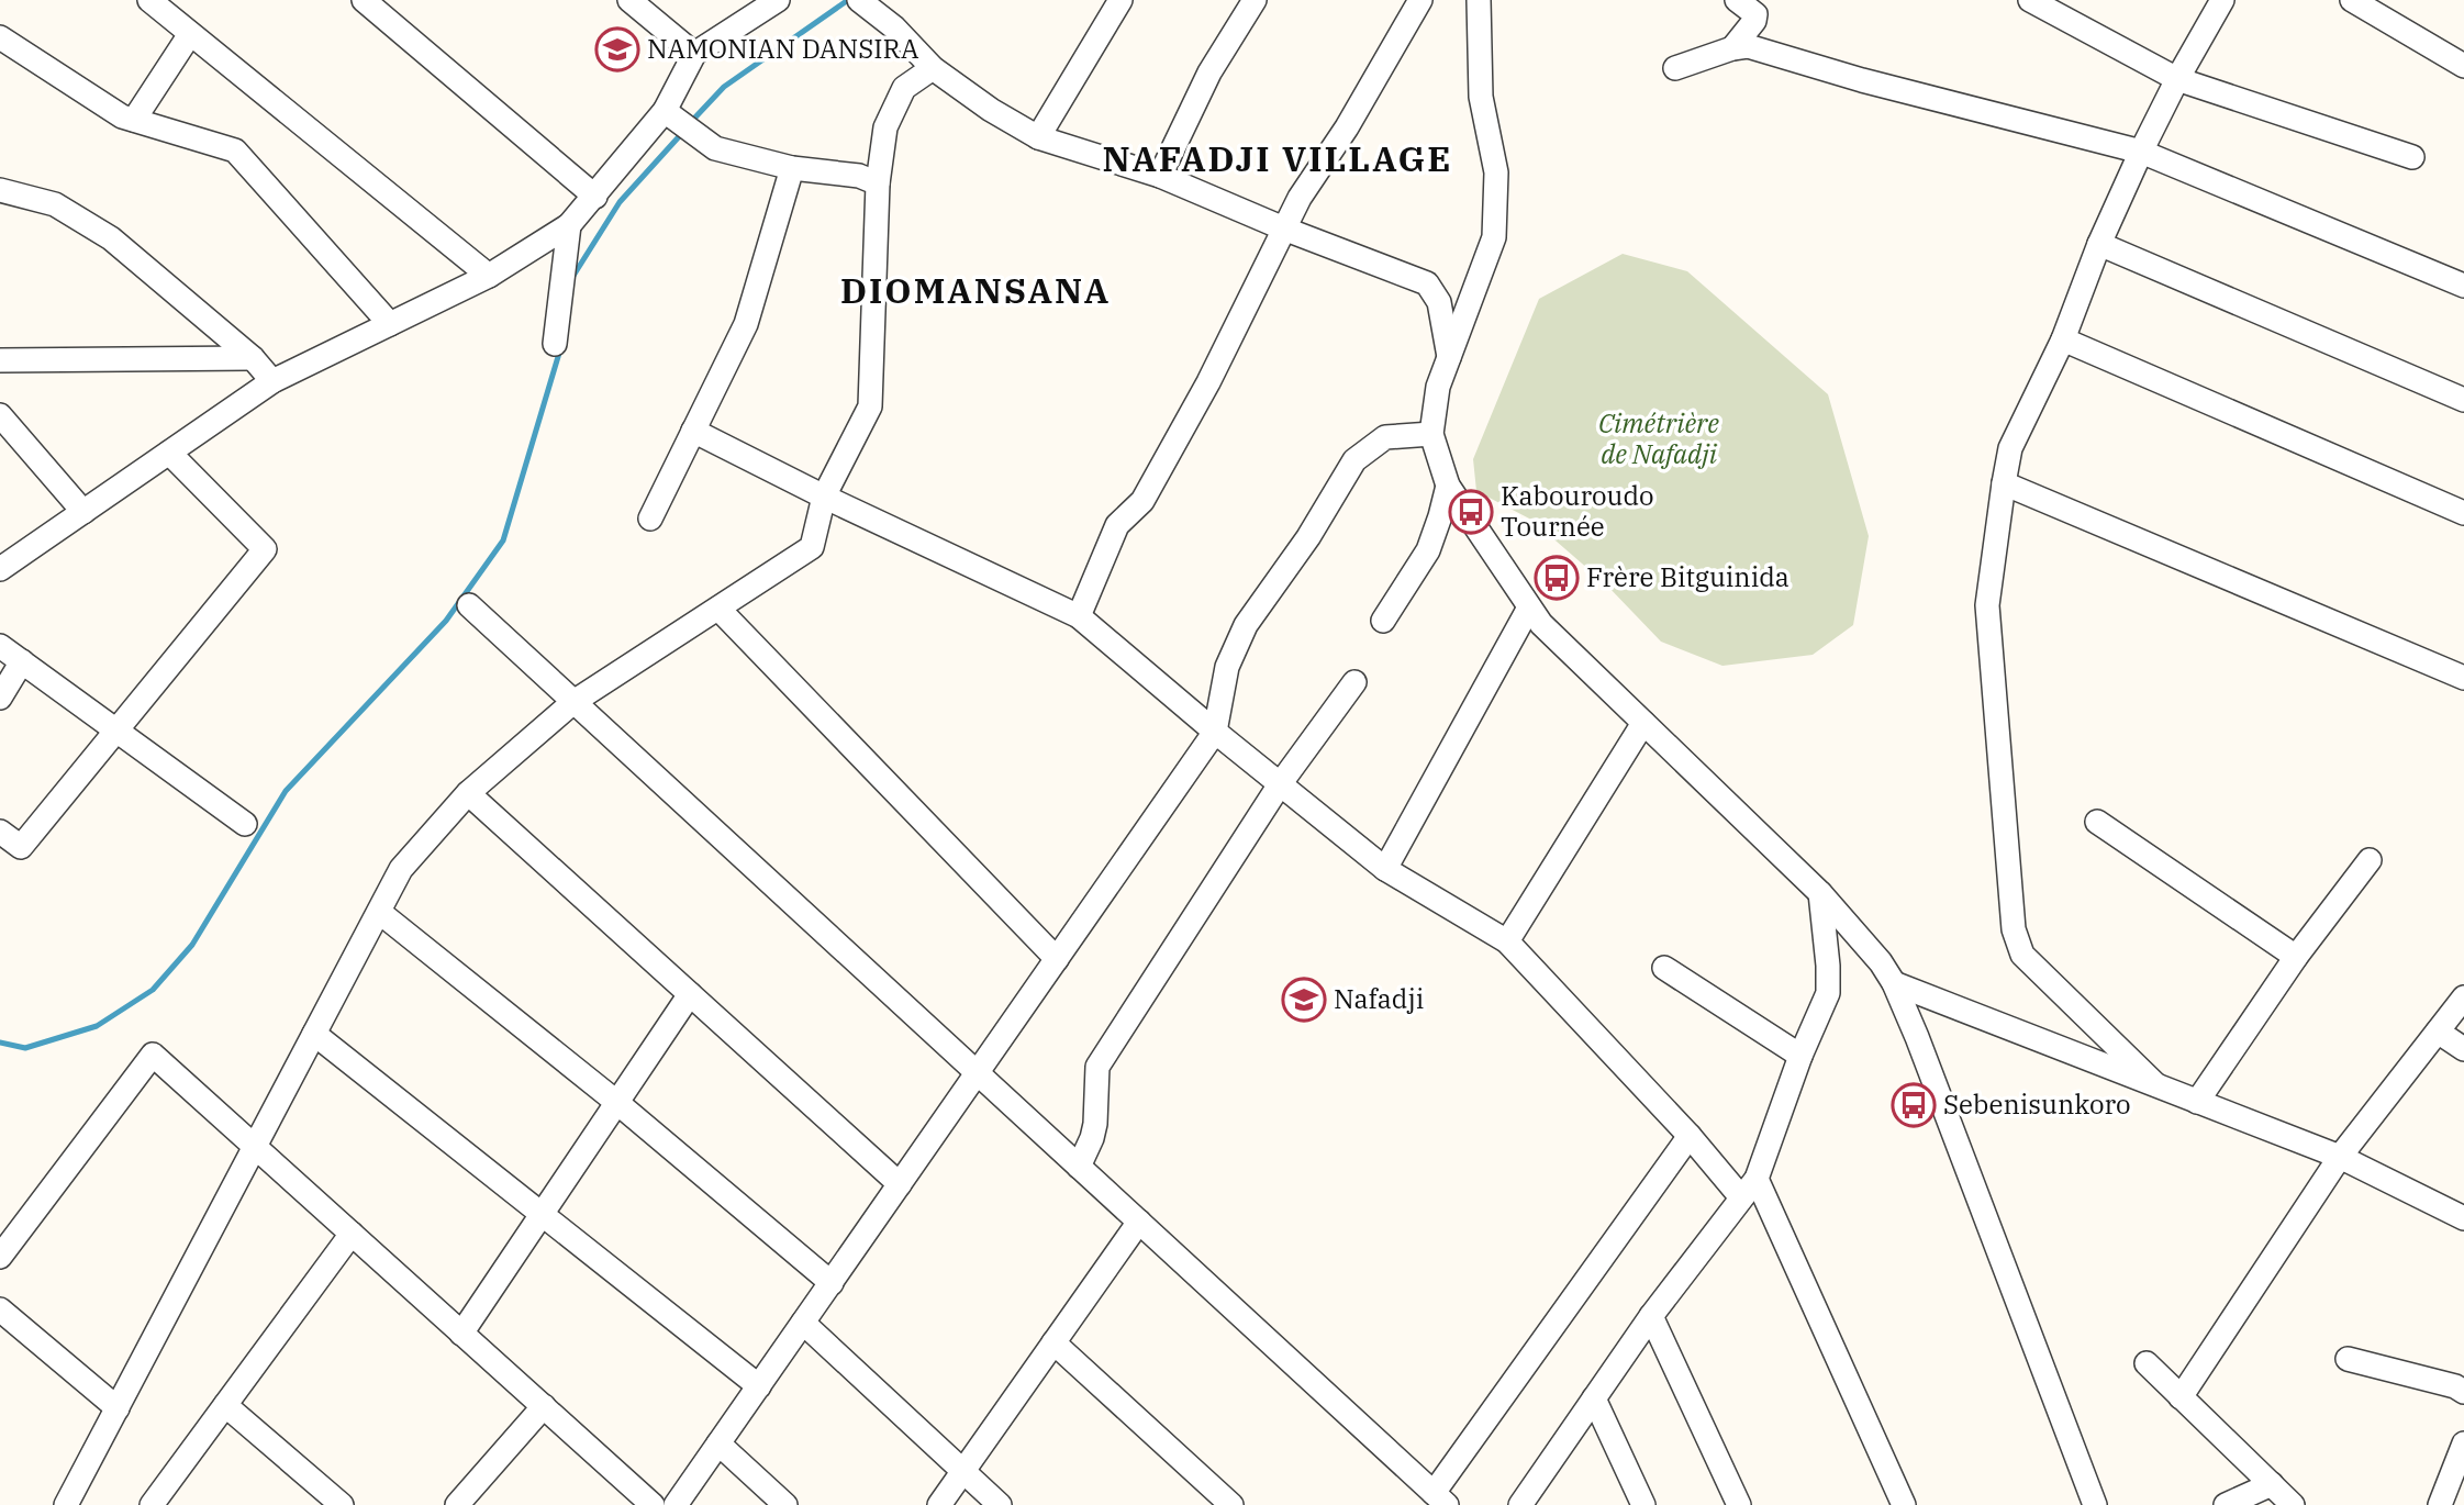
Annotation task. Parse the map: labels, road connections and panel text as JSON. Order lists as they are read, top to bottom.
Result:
{
  "districts": ["NAFADJI VILLAGE", "DIOMANSANA"],
  "parks": ["Cimétrière de Nafadji"],
  "places": {
    "school or university": ["NAMONIAN DANSIRA", "Nafadji"],
    "bus stop": ["Kabouroudo Tournée", "Frère Bitguinida", "Sebenisunkoro"]
  }
}
